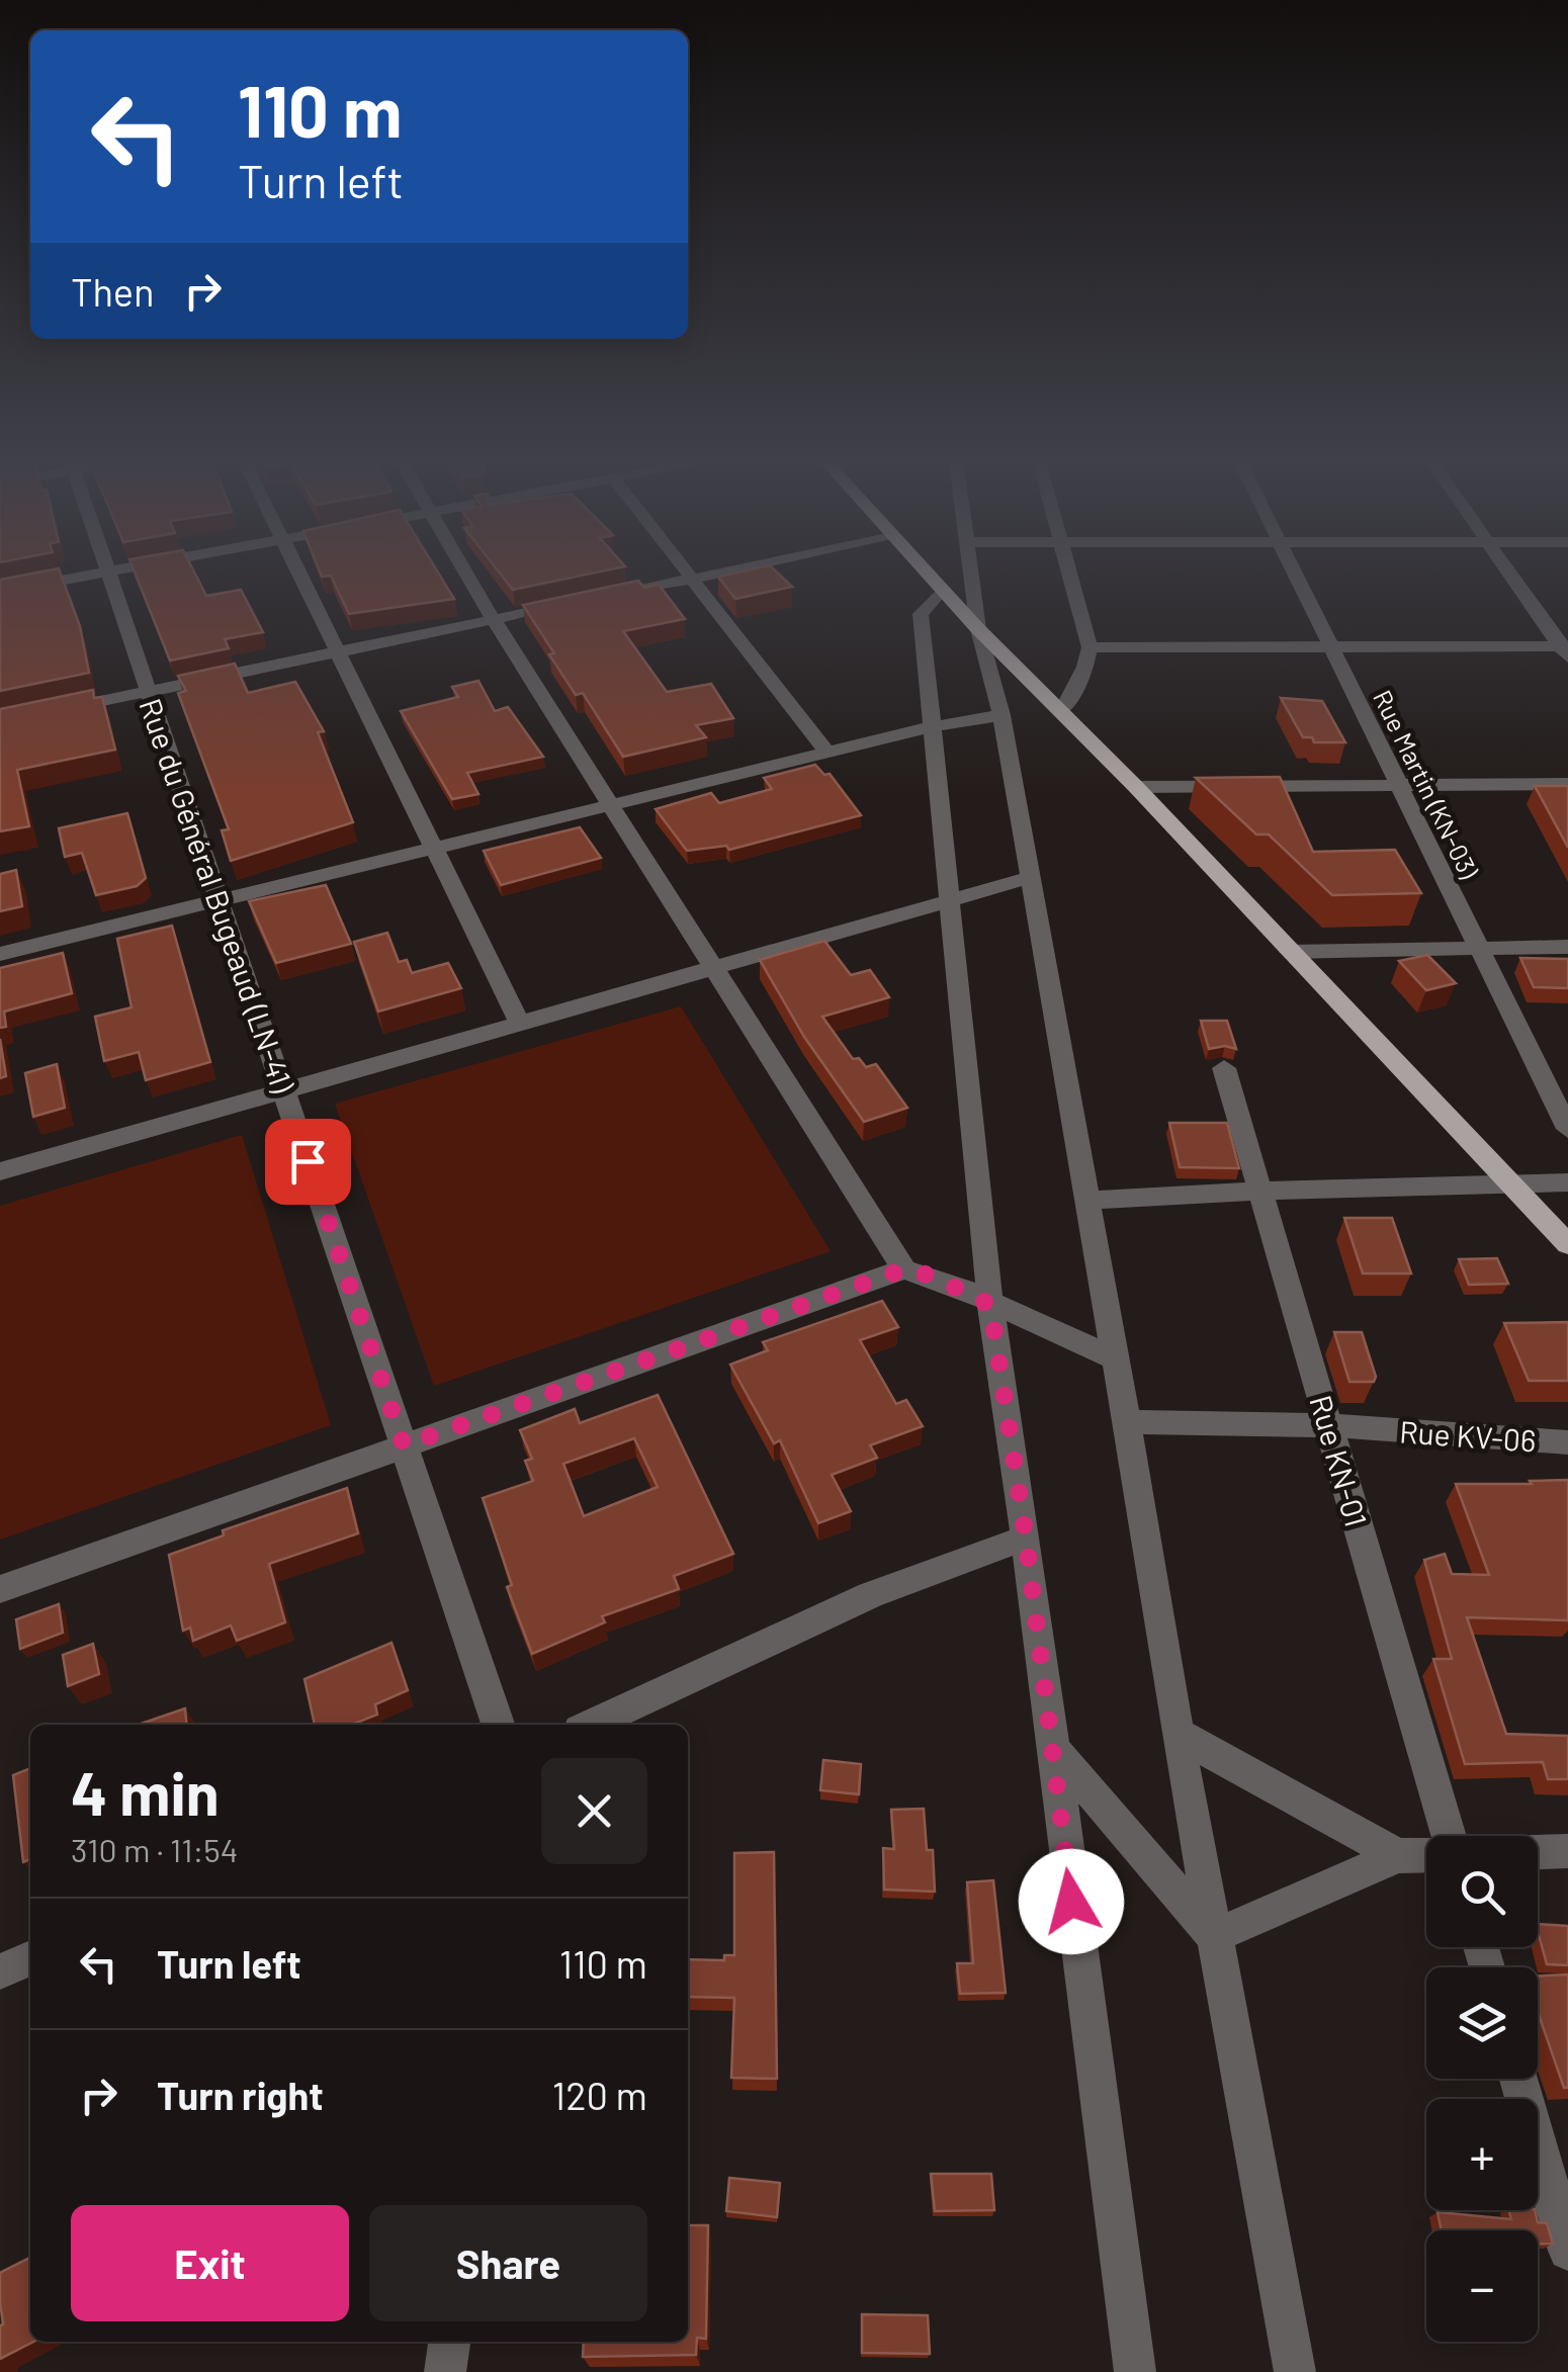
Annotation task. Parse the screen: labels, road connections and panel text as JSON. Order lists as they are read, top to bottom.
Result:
{
  "streets": {
    "street": [
      "Rue Martin (KN-03)",
      "Rue du Général Bugeaud (LN-41)",
      "Rue KV-06",
      "Rue KN-01"
    ]
  },
  "crossings": [
    ["Rue KV-06", "Rue KN-01"]
  ],
  "page": {
    "turn": ["110 m", "Turn left"],
    "then": "Then",
    "heading": ["4 min", "310 m · 11:54"],
    "map_buttons": ["+", "−"],
    "list": [
      {
        "name": "Turn left",
        "value": "110 m"
      },
      {
        "name": "Turn right",
        "value": "120 m"
      }
    ],
    "buttons": ["Exit", "Share"]
  }
}
